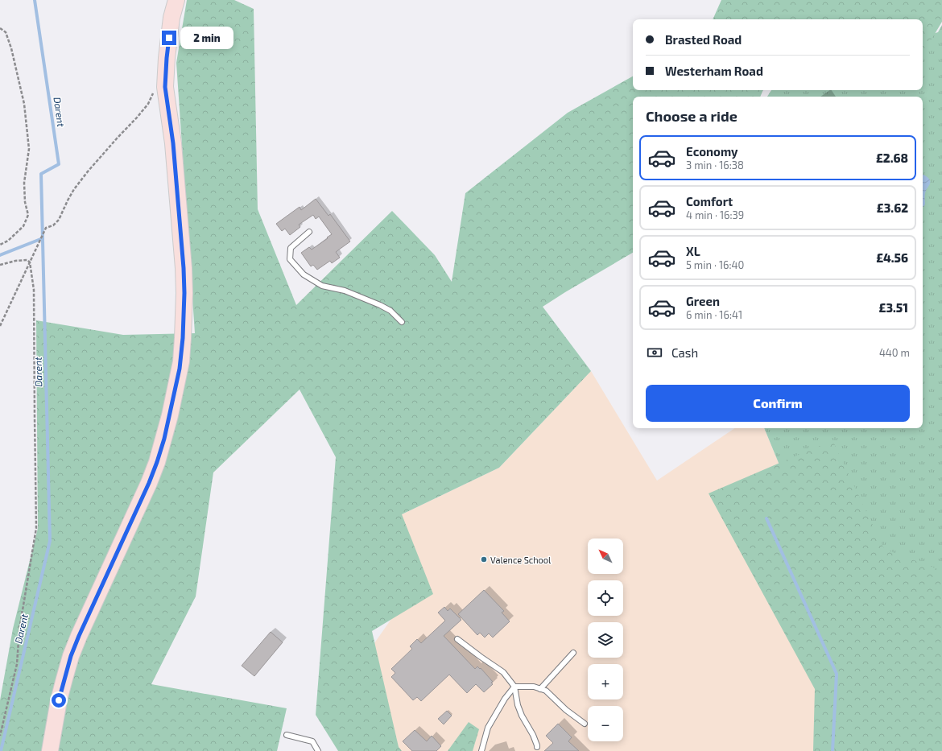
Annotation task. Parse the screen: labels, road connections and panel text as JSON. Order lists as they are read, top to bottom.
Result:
{
  "water": ["Darent"],
  "places": ["Valence School"],
  "north": "top left",
  "page": {
    "banner": ["Brasted Road", "Westerham Road"],
    "bubble": "2 min",
    "heading": "Choose a ride",
    "list": [
      {
        "name": "Economy",
        "note": "3 min · 16:38",
        "value": "£2.68"
      },
      {
        "name": "Comfort",
        "note": "4 min · 16:39",
        "value": "£3.62"
      },
      {
        "name": "XL",
        "note": "5 min · 16:40",
        "value": "£4.56"
      },
      {
        "name": "Green",
        "note": "6 min · 16:41",
        "value": "£3.51"
      }
    ],
    "pay": ["Cash", "440 m"],
    "buttons": "Confirm",
    "map_buttons": ["+", "−"]
  }
}
